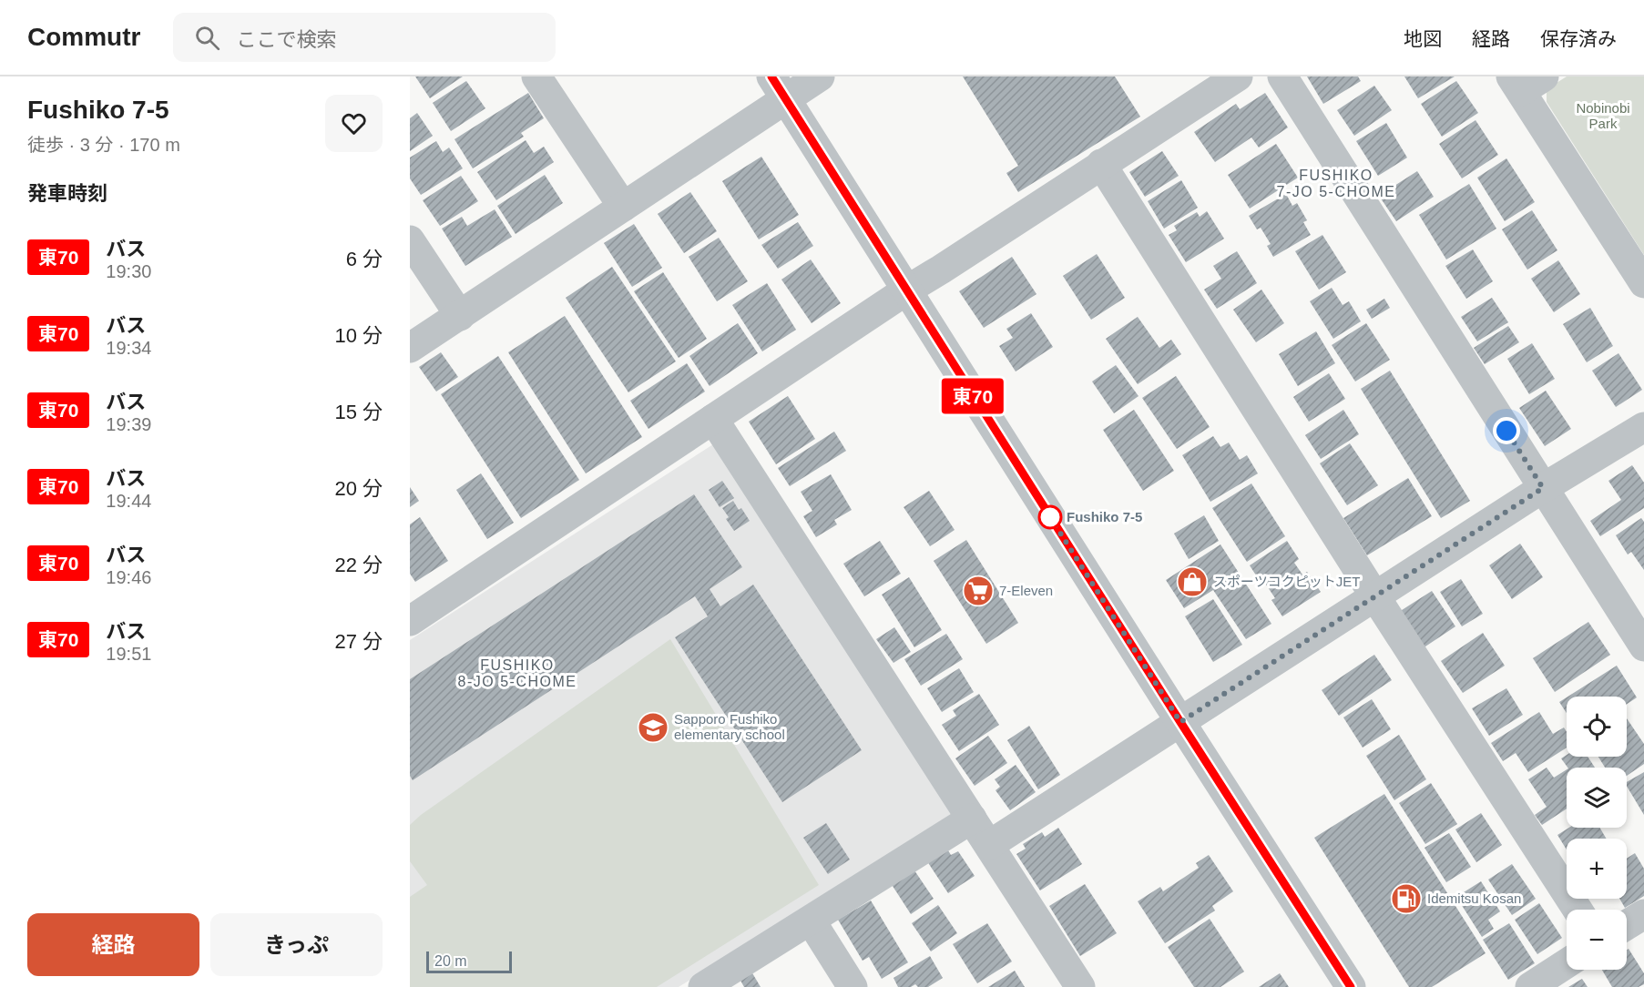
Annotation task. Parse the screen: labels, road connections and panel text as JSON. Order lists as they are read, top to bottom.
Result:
{
  "districts": ["FUSHIKO 7-JO 5-CHOME", "FUSHIKO 8-JO 5-CHOME"],
  "parks": ["Nobinobi Park"],
  "places": {
    "other": ["Fushiko 7-5"],
    "shop": ["スポーツコクピットJET"],
    "supermarket": ["7-Eleven"],
    "school or university": ["Sapporo Fushiko elementary school"],
    "fuel station": ["Idemitsu Kosan"]
  },
  "lines": ["bus line 東70"],
  "scale_bar": "20 m",
  "page": {
    "header": "Commutr",
    "search": "ここで検索",
    "nav": ["地図", "経路", "保存済み"],
    "heading": [
      ["Fushiko 7-5", "徒歩 · 3 分 · 170 m"],
      "発車時刻"
    ],
    "on_map": "東70",
    "list": [
      {
        "mark": "東70",
        "name": "バス",
        "note": "19:30",
        "value": "6 分"
      },
      {
        "mark": "東70",
        "name": "バス",
        "note": "19:34",
        "value": "10 分"
      },
      {
        "mark": "東70",
        "name": "バス",
        "note": "19:39",
        "value": "15 分"
      },
      {
        "mark": "東70",
        "name": "バス",
        "note": "19:44",
        "value": "20 分"
      },
      {
        "mark": "東70",
        "name": "バス",
        "note": "19:46",
        "value": "22 分"
      },
      {
        "mark": "東70",
        "name": "バス",
        "note": "19:51",
        "value": "27 分"
      }
    ],
    "map_buttons": ["+", "−"],
    "buttons": ["経路", "きっぷ"],
    "scale": "20 m"
  }
}
